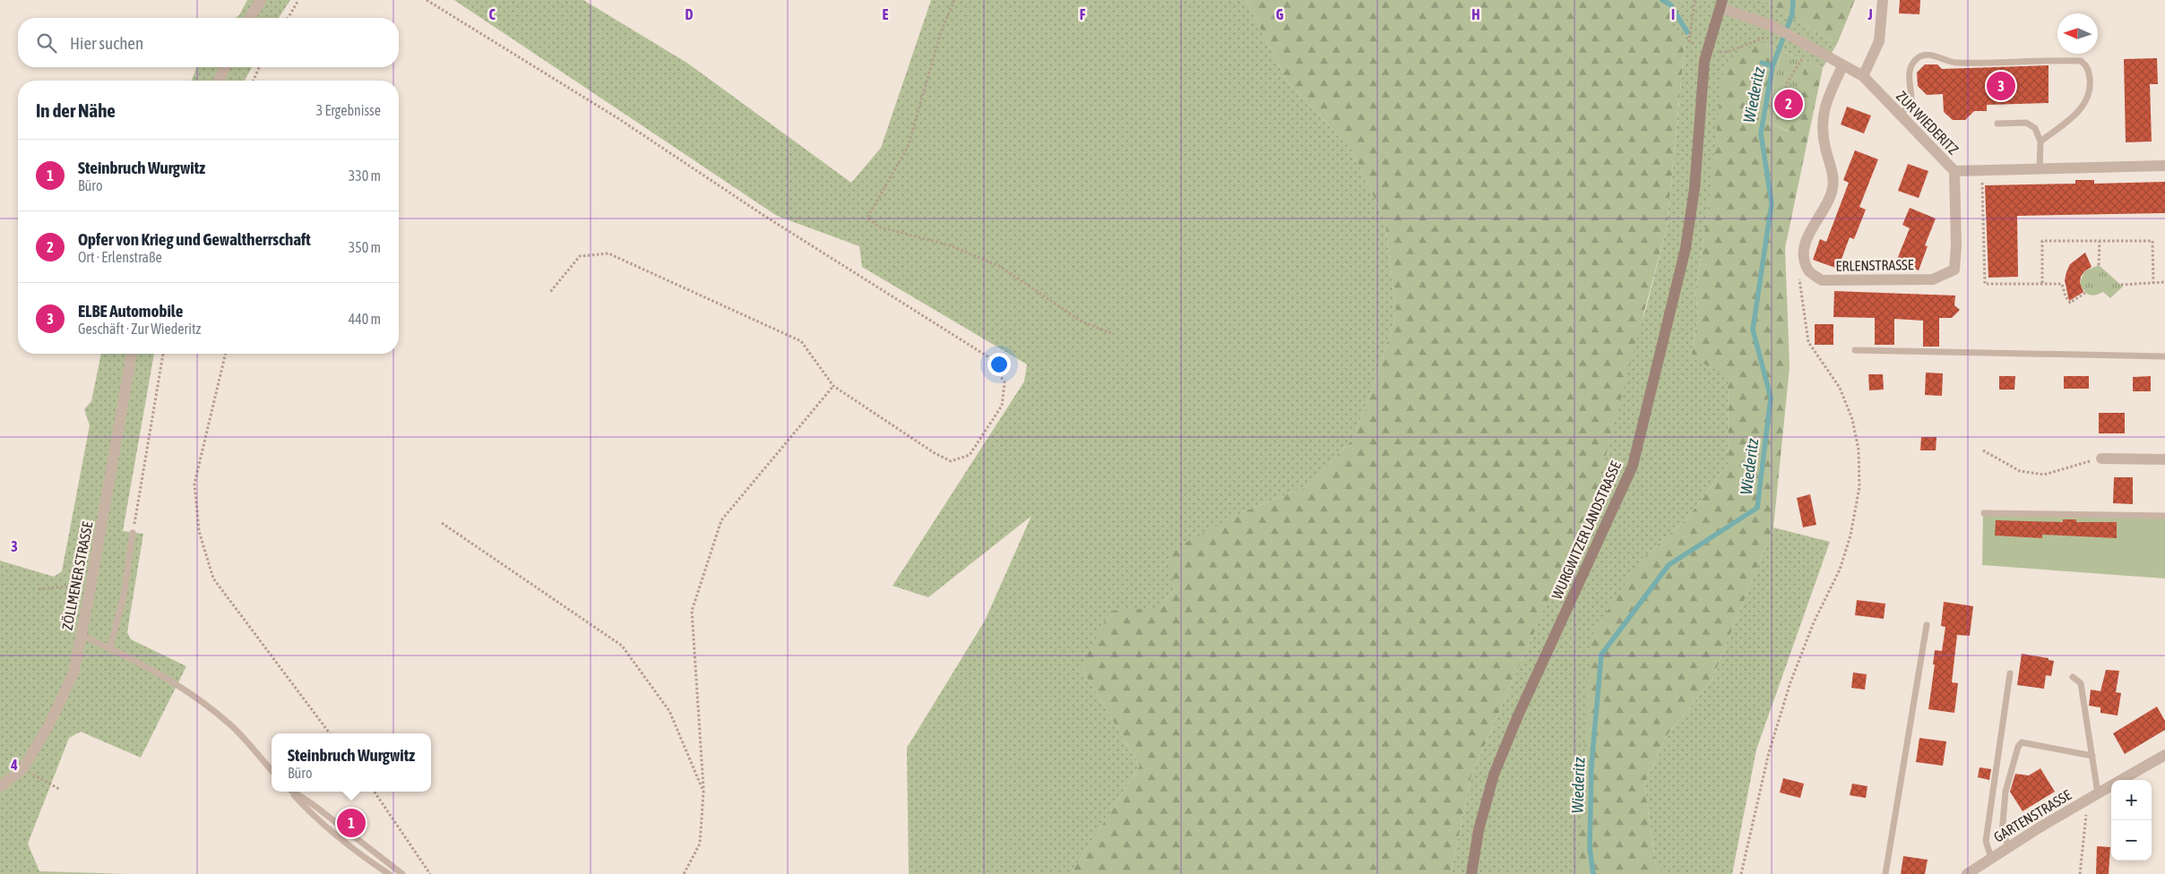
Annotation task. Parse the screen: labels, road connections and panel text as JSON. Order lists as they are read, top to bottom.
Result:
{
  "streets": {
    "main road": ["WURGWITZER LANDSTRASSE"],
    "street": [
      "ZUR WIEDERITZ",
      "ERLENSTRASSE",
      "ZÖLLMENER STRASSE",
      "GARTENSTRASSE"
    ]
  },
  "crossings": [
    ["ZUR WIEDERITZ", "ERLENSTRASSE"],
    ["ZUR WIEDERITZ", "WURGWITZER LANDSTRASSE"]
  ],
  "water": ["Wiederitz"],
  "north": "left",
  "page": {
    "search": "Hier suchen",
    "pins": ["3", "2", "1"],
    "heading": ["In der Nähe", "3 Ergebnisse"],
    "list": [
      {
        "mark": "1",
        "name": "Steinbruch Wurgwitz",
        "note": "Büro",
        "value": "330 m"
      },
      {
        "mark": "2",
        "name": "Opfer von Krieg und Gewaltherrschaft",
        "note": "Ort · Erlenstraße",
        "value": "350 m"
      },
      {
        "mark": "3",
        "name": "ELBE Automobile",
        "note": "Geschäft · Zur Wiederitz",
        "value": "440 m"
      }
    ],
    "popup": ["Steinbruch Wurgwitz", "Büro"],
    "map_buttons": ["+", "−"]
  },
  "grid": {
    "columns": [
      "C",
      "D",
      "E",
      "F",
      "G",
      "H",
      "I",
      "J"
    ],
    "rows": ["3", "4"]
  }
}
